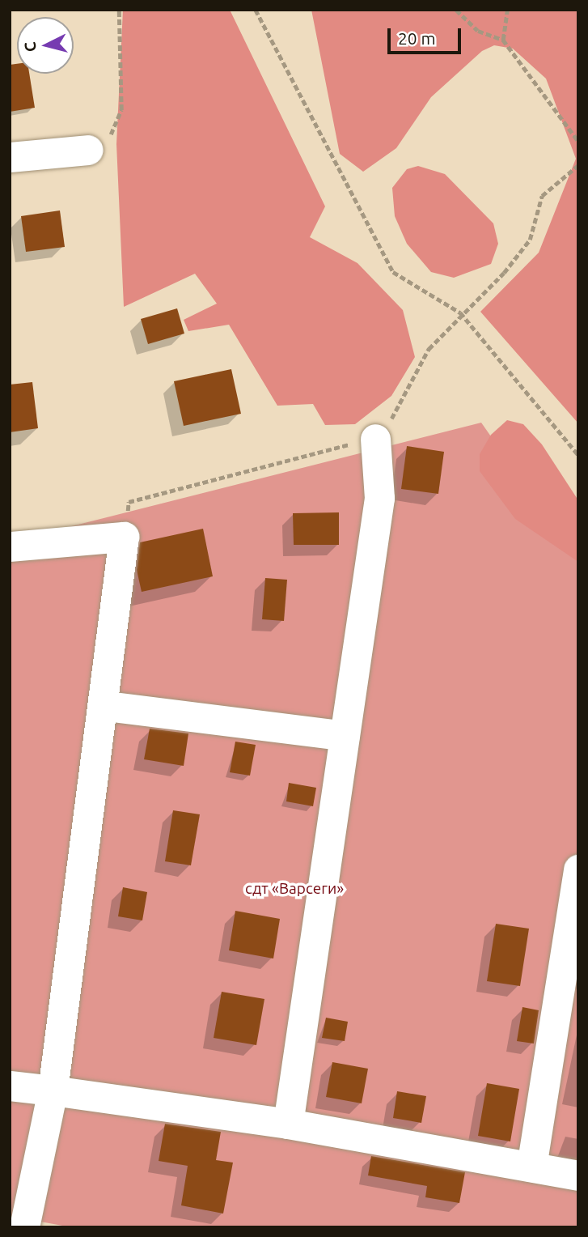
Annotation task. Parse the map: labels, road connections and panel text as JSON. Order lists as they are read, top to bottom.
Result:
{
  "parks": ["сдт «Варсеги»"],
  "scale_bar": "20 m",
  "north": "left"
}
